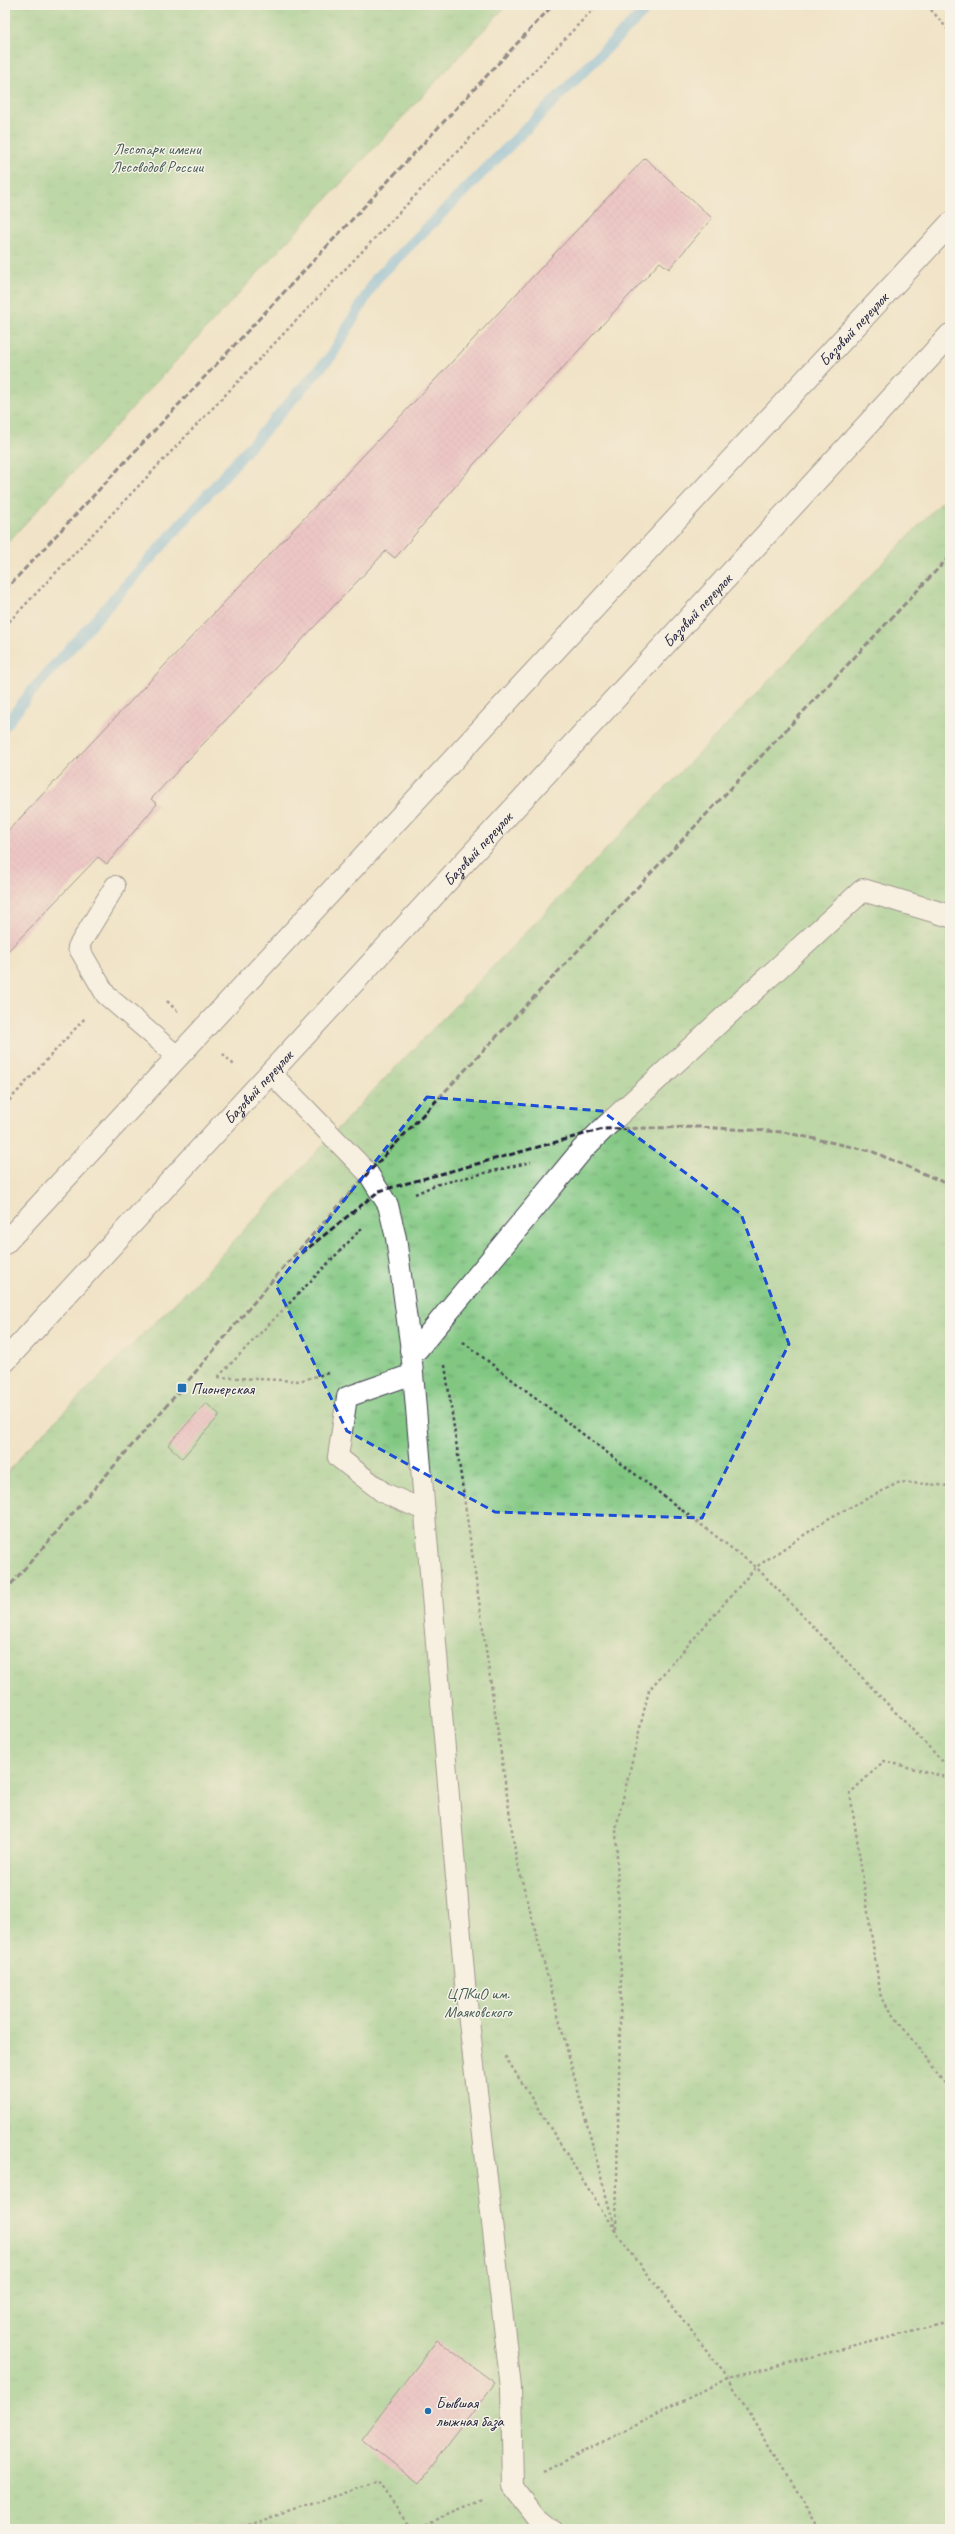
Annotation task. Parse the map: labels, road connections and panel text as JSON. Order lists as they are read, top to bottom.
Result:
{
  "streets": {
    "main road": ["Базовый переулок"]
  },
  "parks": ["Лесопарк имени Лесоводов России", "ЦПКиО им. Маяковского"],
  "places": {
    "transit": ["Пионерская"],
    "other": ["Бывшая лыжная база"]
  }
}
